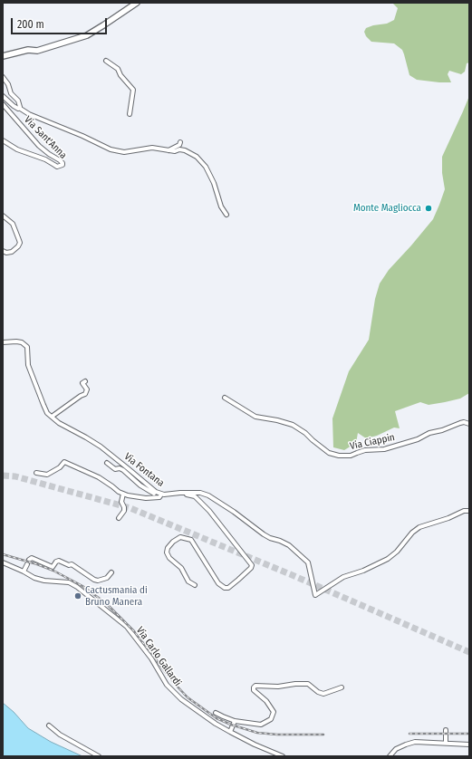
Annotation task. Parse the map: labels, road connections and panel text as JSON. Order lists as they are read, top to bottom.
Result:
{
  "streets": {
    "street": [
      "Via Sant'Anna",
      "Via Ciappin",
      "Via Fontana",
      "Via Carlo Gallardi"
    ]
  },
  "places": ["Monte Magliocca", "Cactusmania di Bruno Manera"],
  "scale_bar": "200 m"
}
